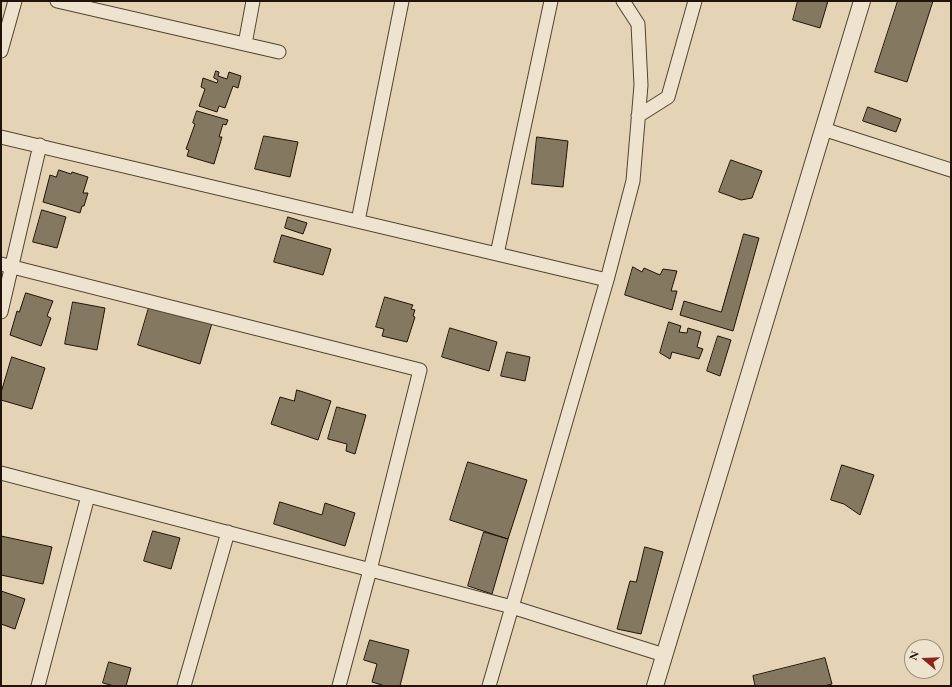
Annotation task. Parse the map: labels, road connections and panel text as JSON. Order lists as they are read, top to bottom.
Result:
{
  "north": "left"
}
